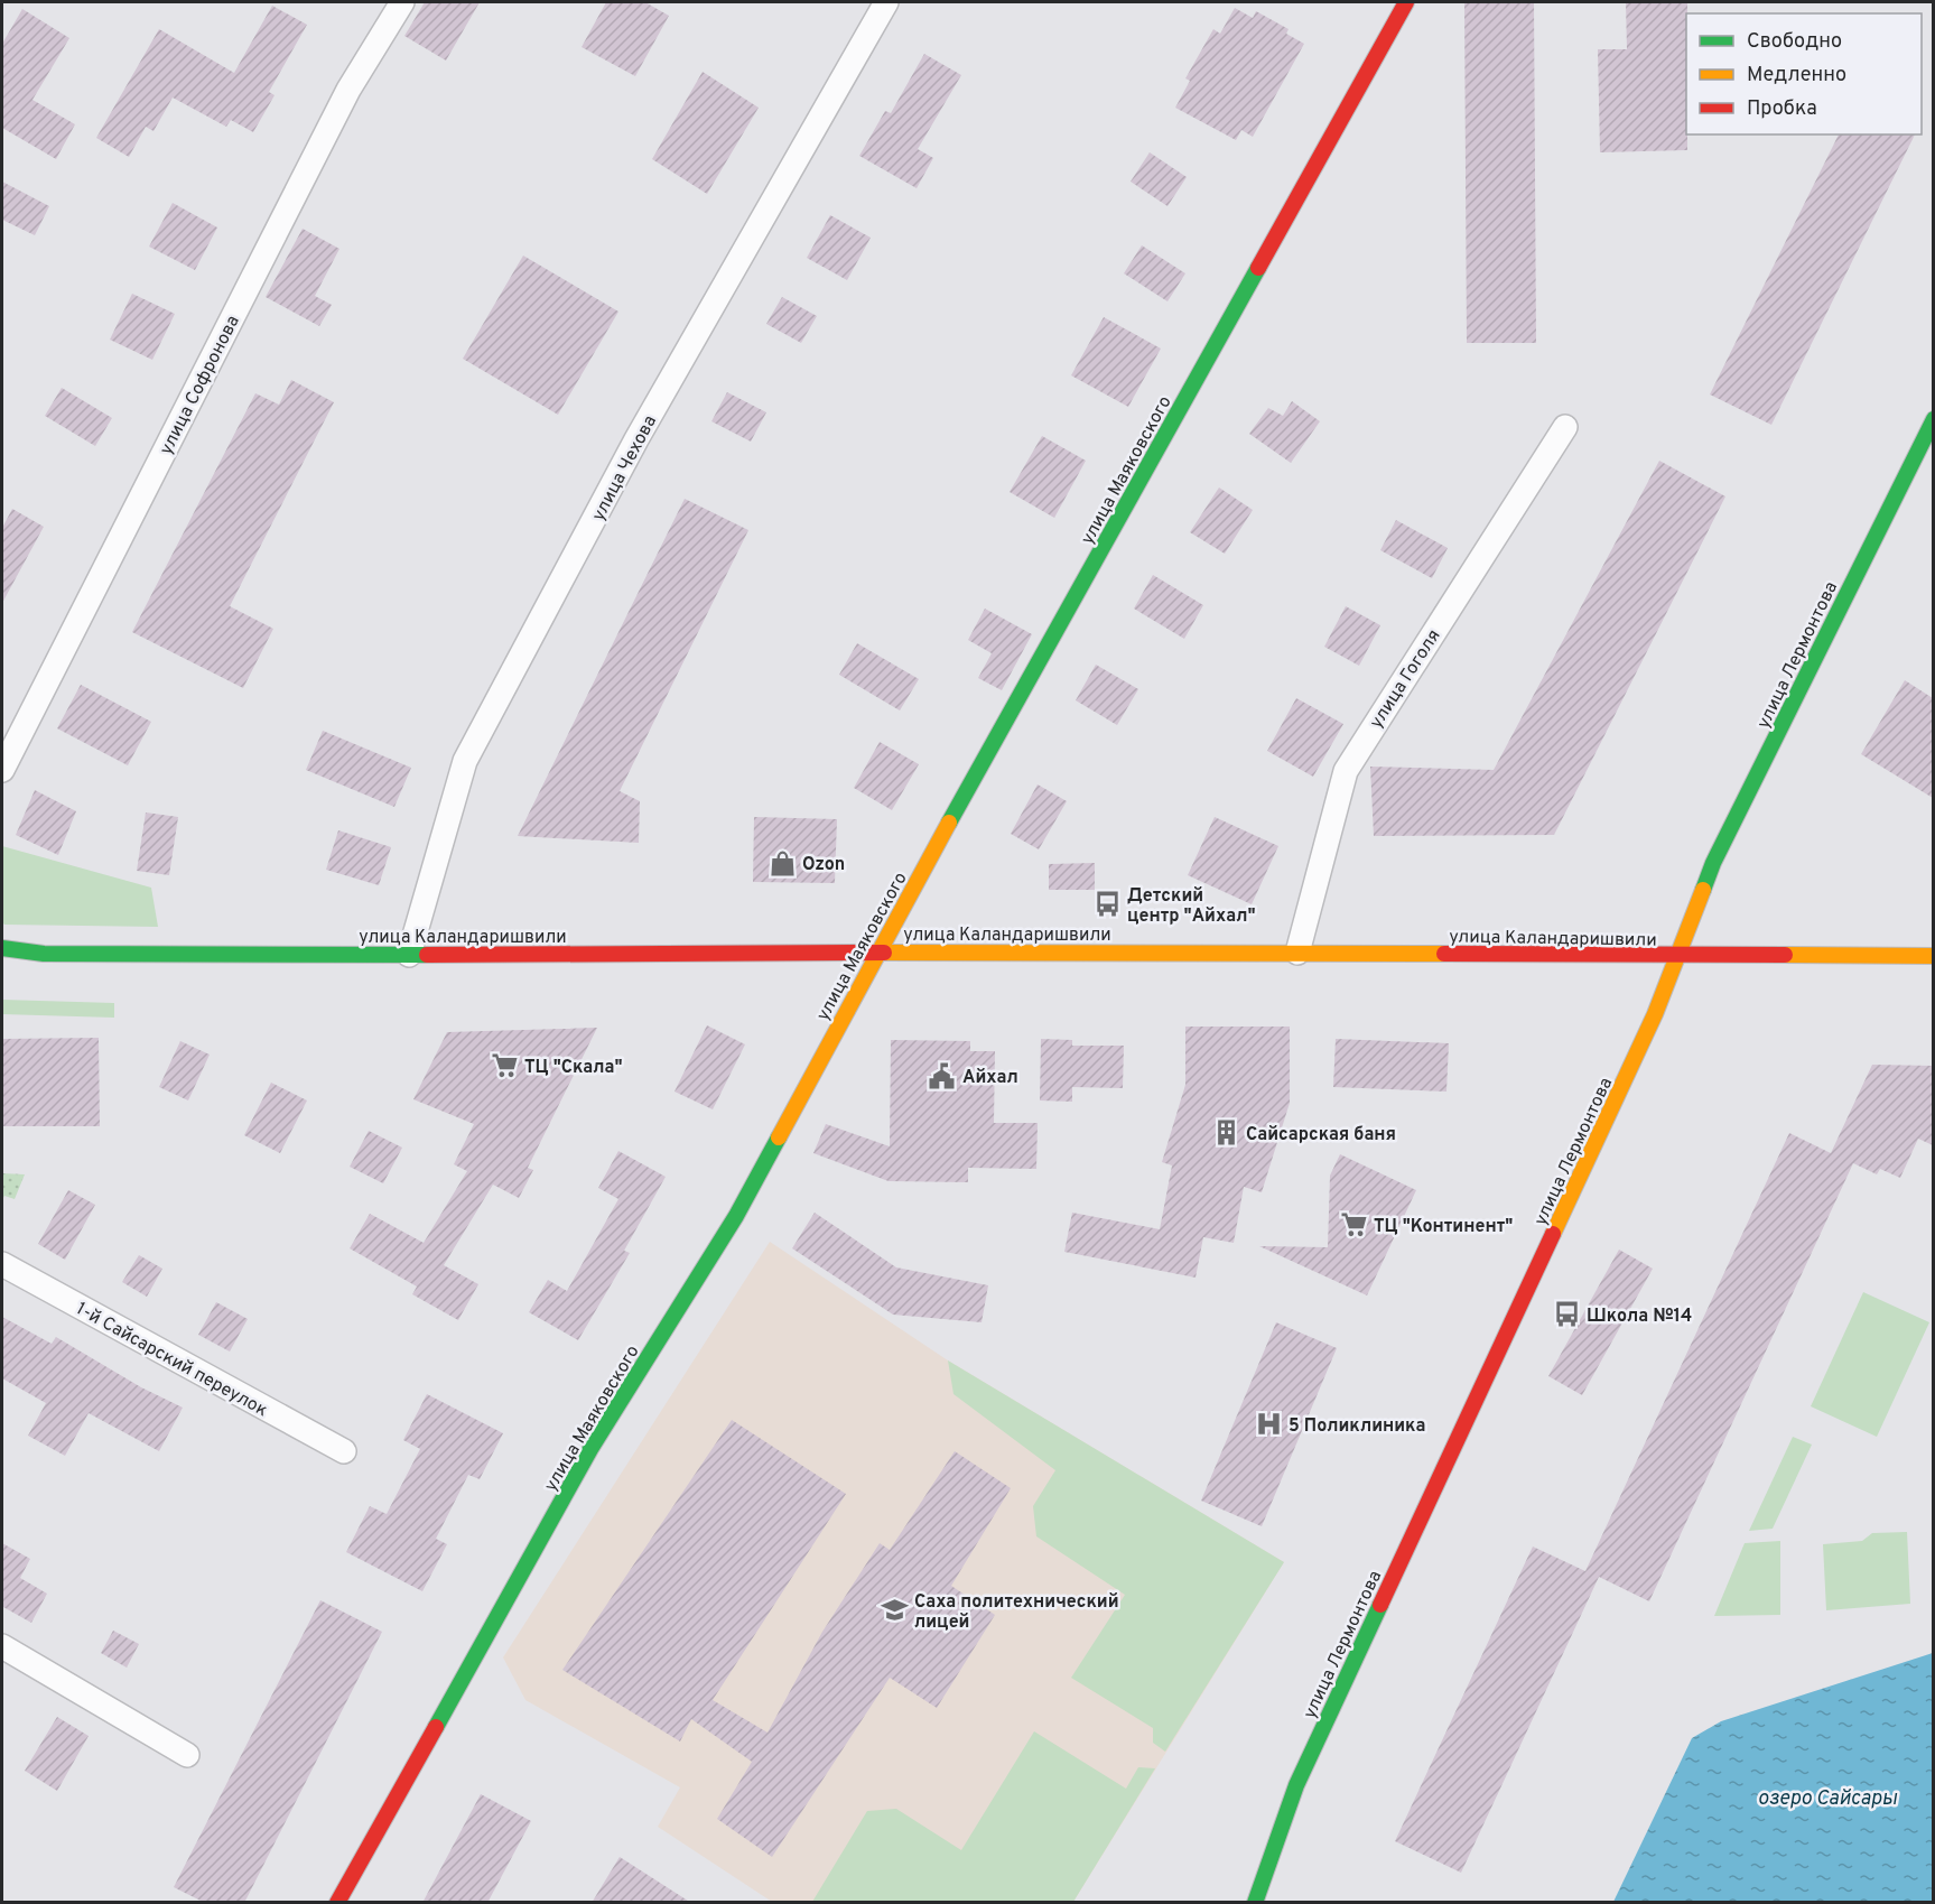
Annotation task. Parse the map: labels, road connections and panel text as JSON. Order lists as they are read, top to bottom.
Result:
{
  "streets": {
    "street": [
      "улица Софронова",
      "улица Чехова",
      "улица Маяковского",
      "улица Лермонтова",
      "улица Гоголя",
      "улица Каландаришвили",
      "1-й Сайсарский переулок"
    ]
  },
  "crossings": [
    ["улица Чехова", "улица Каландаришвили"],
    ["улица Маяковского", "улица Каландаришвили"],
    ["улица Лермонтова", "улица Каландаришвили"],
    ["улица Гоголя", "улица Каландаришвили"]
  ],
  "water": ["озеро Сайсары"],
  "places": {
    "shop": ["Ozon"],
    "bus stop": ["Детский центр \"Айхал\"", "Школа №14"],
    "supermarket": ["ТЦ \"Скала\"", "ТЦ \"Континент\""],
    "public building": ["Айхал"],
    "building": ["Сайсарская баня"],
    "hospital": ["5 Поликлиника"],
    "school or university": ["Саха политехнический лицей"]
  },
  "legend": ["Свободно", "Медленно", "Пробка"]
}
